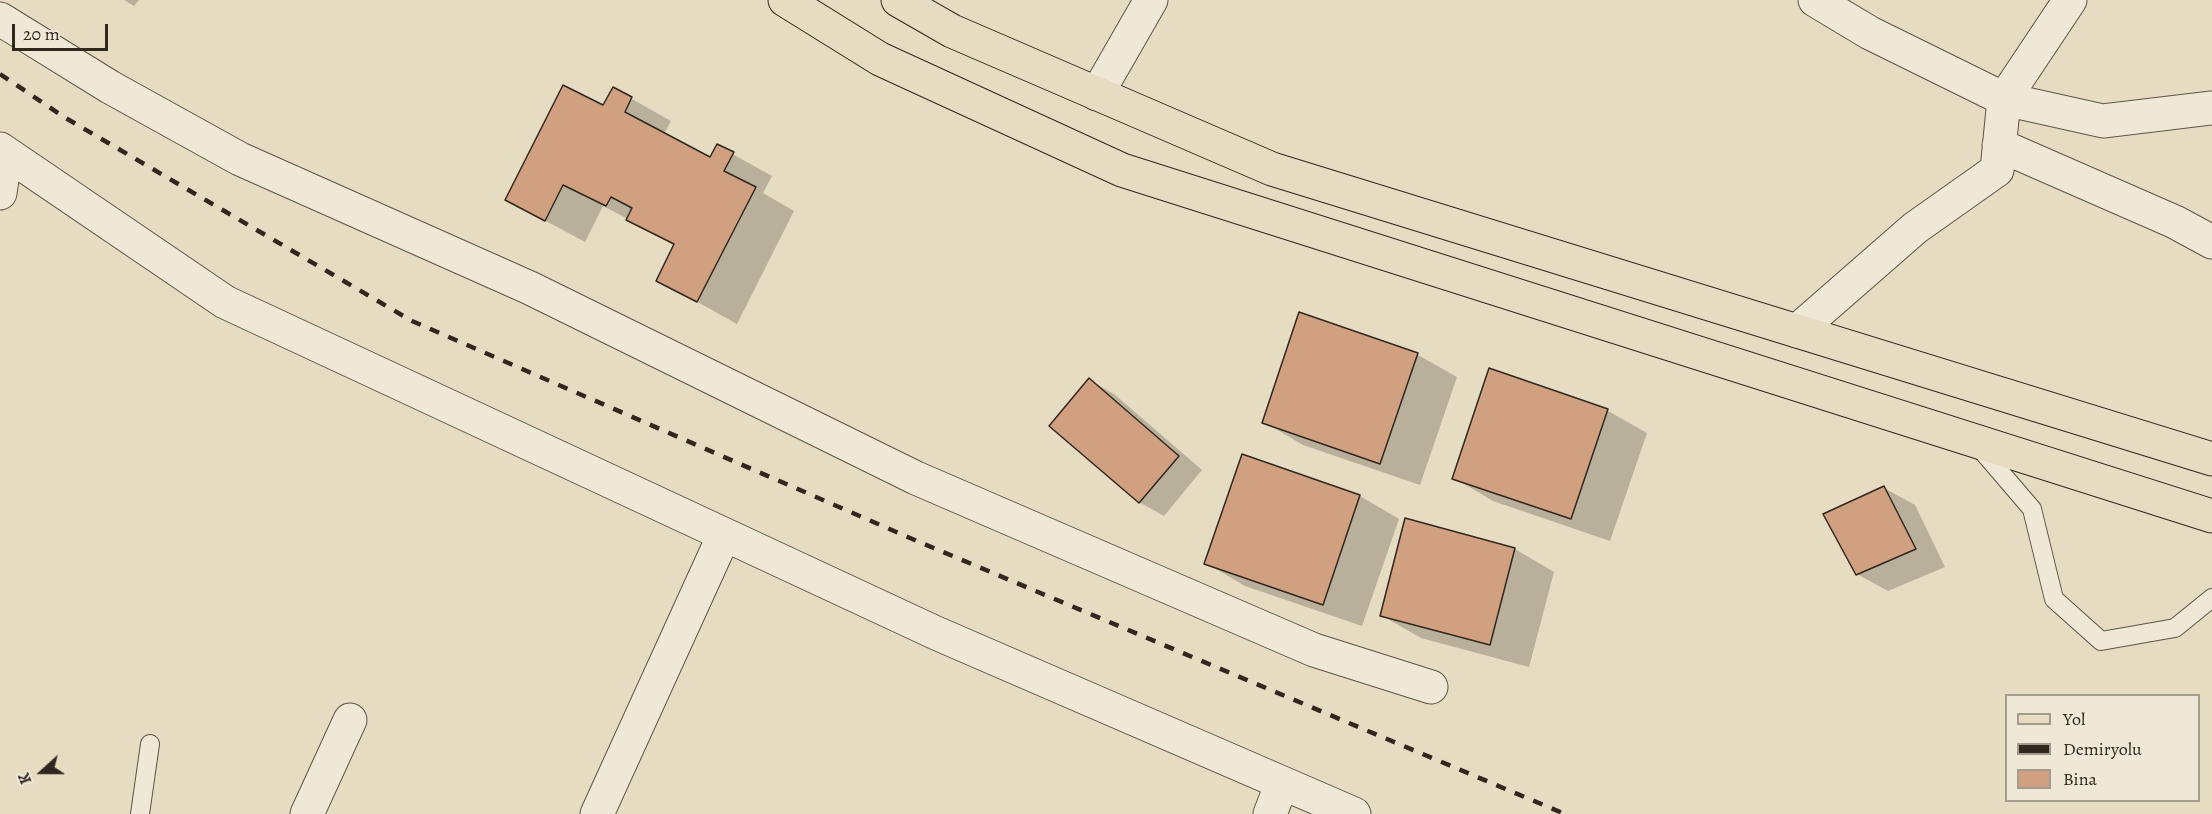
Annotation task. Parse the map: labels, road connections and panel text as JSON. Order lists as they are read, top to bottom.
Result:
{
  "legend": ["Yol", "Demiryolu", "Bina"],
  "scale_bar": "20 m",
  "north": "left"
}
